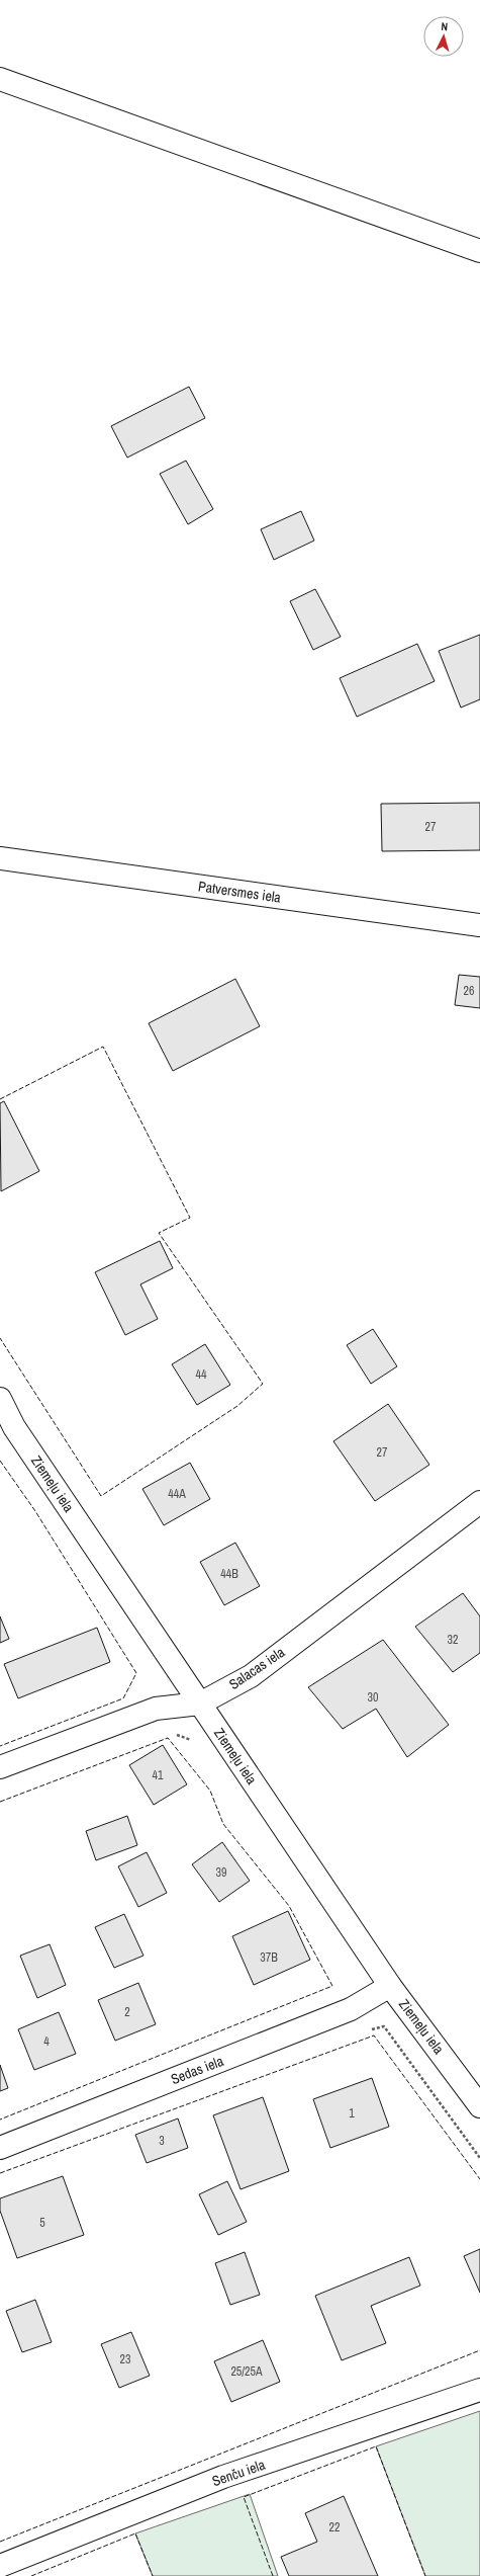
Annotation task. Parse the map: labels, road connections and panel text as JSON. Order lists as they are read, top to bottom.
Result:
{
  "streets": {
    "main road": [
      "Patversmes iela",
      "Ziemeļu iela",
      "Salacas iela",
      "Sedas iela",
      "Senču iela"
    ]
  },
  "crossings": [
    ["Ziemeļu iela", "Salacas iela"],
    ["Ziemeļu iela", "Sedas iela"]
  ],
  "house_numbers": [
    "27",
    "26",
    "44",
    "27",
    "44A",
    "44B",
    "32",
    "30",
    "41",
    "39",
    "37B",
    "2",
    "4",
    "1",
    "3",
    "5",
    "23",
    "25/25A",
    "22"
  ],
  "north": "top"
}
